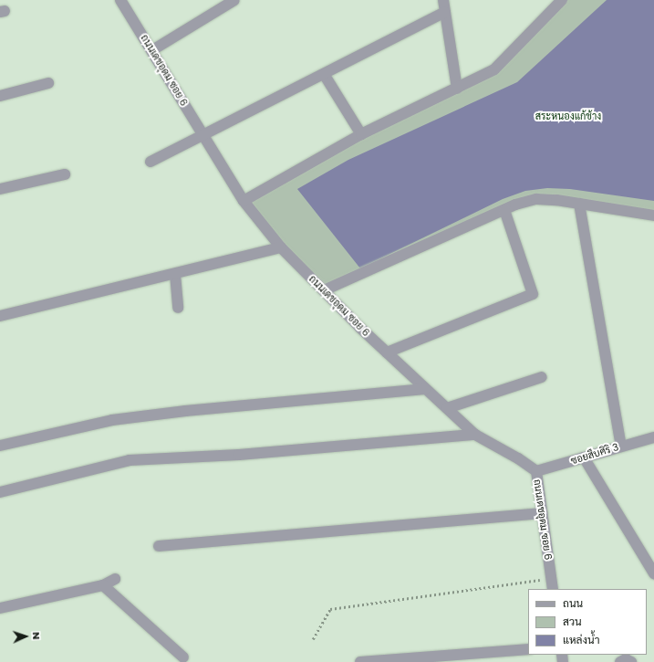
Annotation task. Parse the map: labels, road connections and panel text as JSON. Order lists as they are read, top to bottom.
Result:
{
  "streets": {
    "street": ["ถนนเดชอุดม ซอย 6", "ซอยสืบศิริ 3"]
  },
  "crossings": [
    ["ถนนเดชอุดม ซอย 6", "ซอยสืบศิริ 3"]
  ],
  "parks": ["สระหนองแก้ช้าง"],
  "legend": ["ถนน", "สวน", "แหล่งน้ำ"],
  "north": "right"
}
